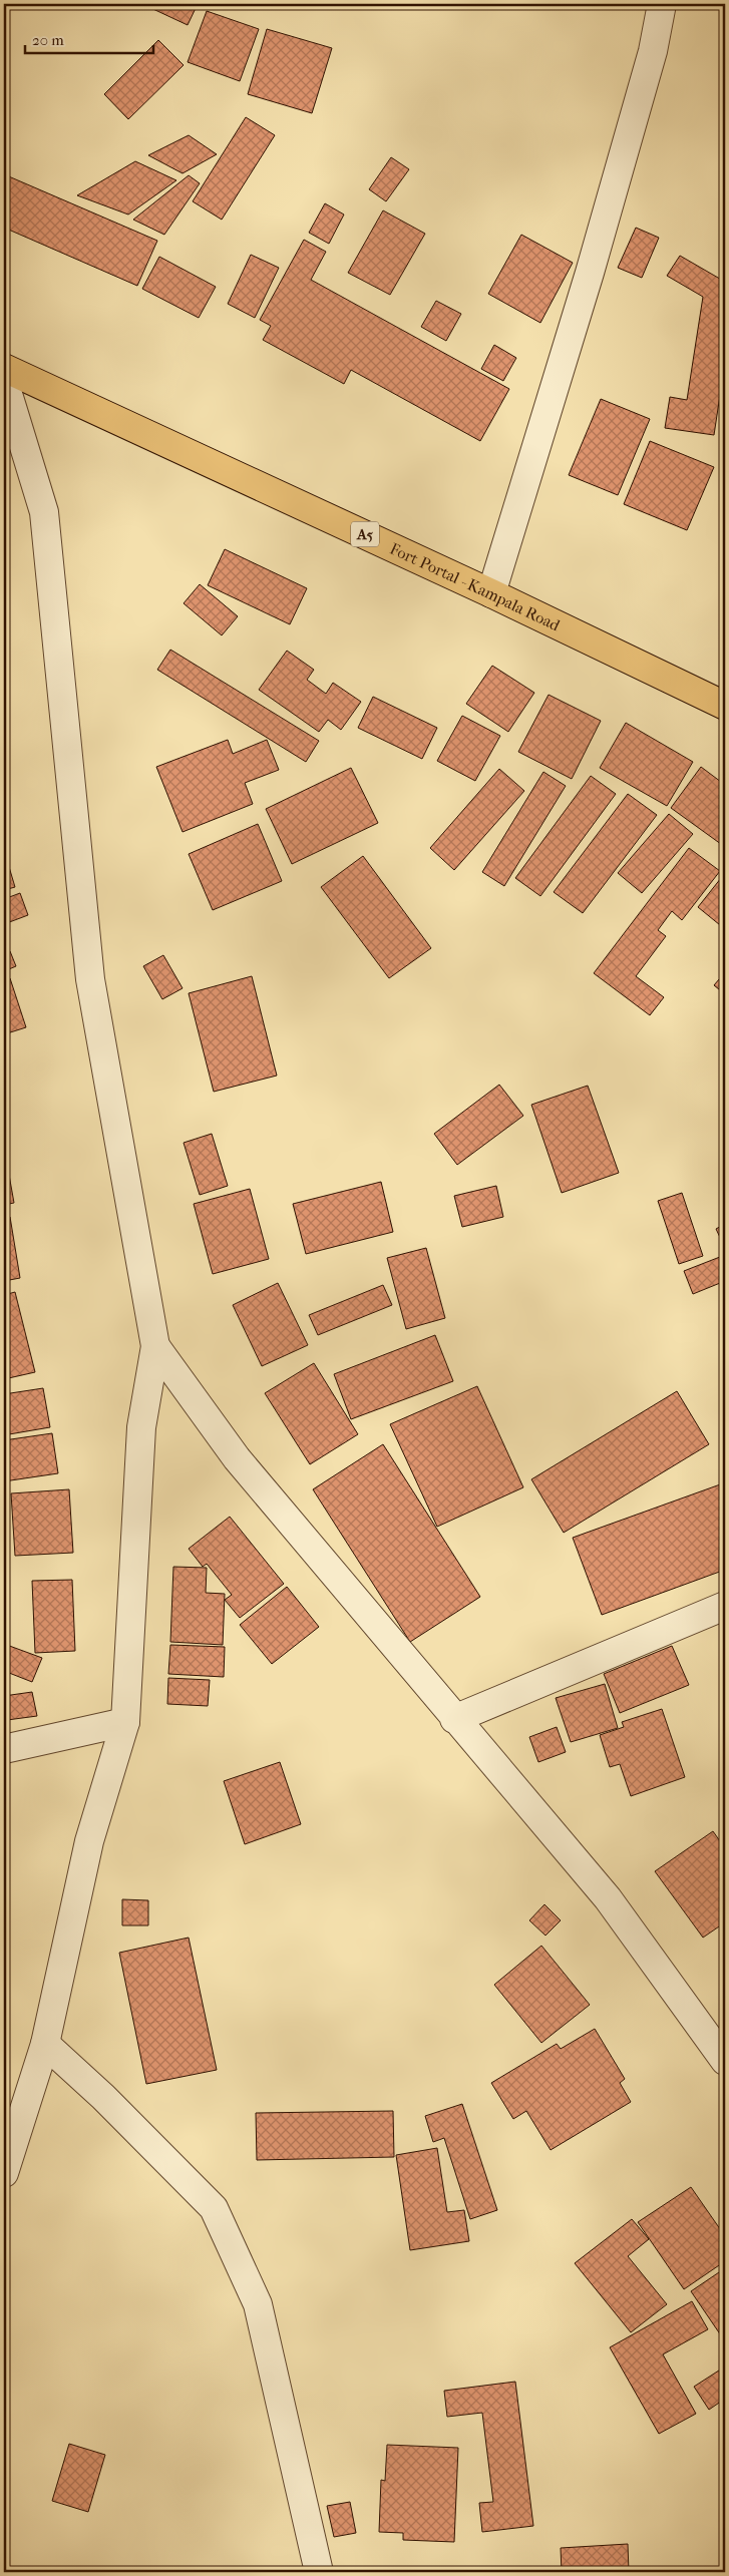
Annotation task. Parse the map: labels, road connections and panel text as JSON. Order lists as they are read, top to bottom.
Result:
{
  "streets": {
    "main road": ["A5", "Fort Portal - Kampala Road"]
  },
  "scale_bar": "20 m"
}
